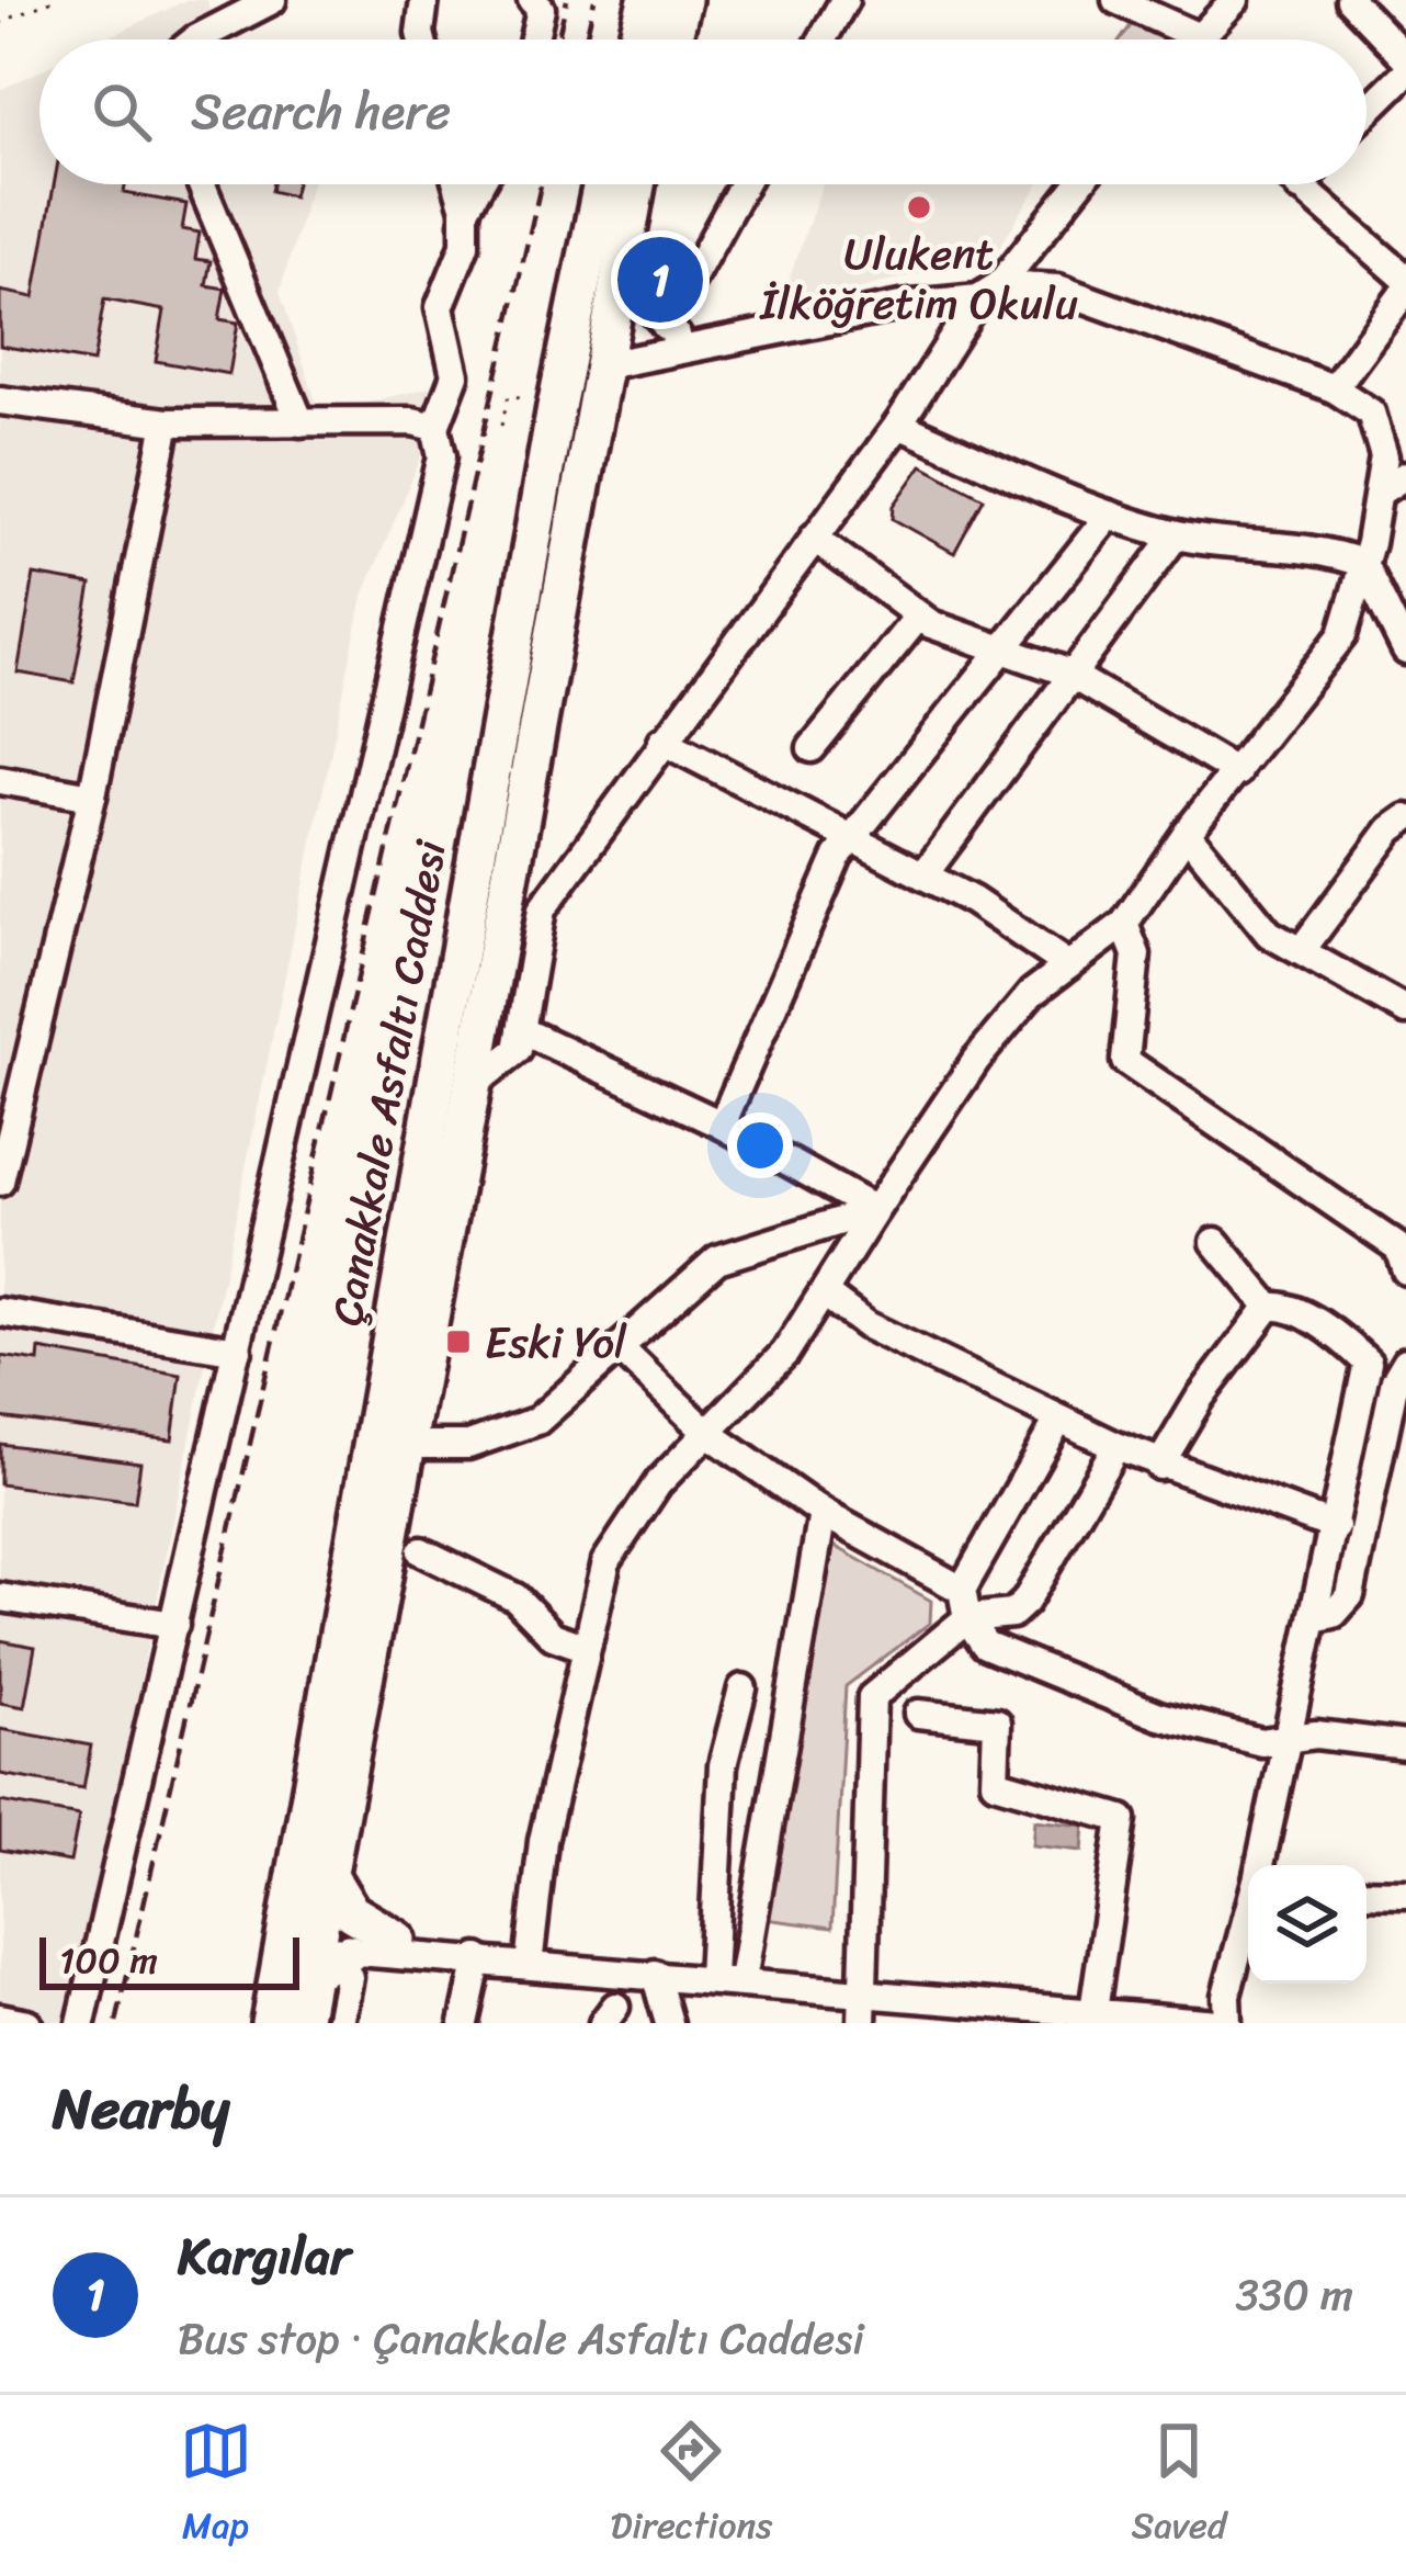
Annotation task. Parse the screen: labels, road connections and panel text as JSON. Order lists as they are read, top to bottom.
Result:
{
  "streets": {
    "highway": ["Çanakkale Asfaltı Caddesi"]
  },
  "places": {
    "other": ["Ulukent İlköğretim Okulu"],
    "transit": ["Eski Yol"]
  },
  "scale_bar": "100 m",
  "page": {
    "search": "Search here",
    "pins": "1",
    "scale": "100 m",
    "heading": "Nearby",
    "list": [
      {
        "mark": "1",
        "name": "Kargılar",
        "note": "Bus stop · Çanakkale Asfaltı Caddesi",
        "value": "330 m"
      }
    ],
    "nav": ["Map", "Directions", "Saved"]
  }
}
